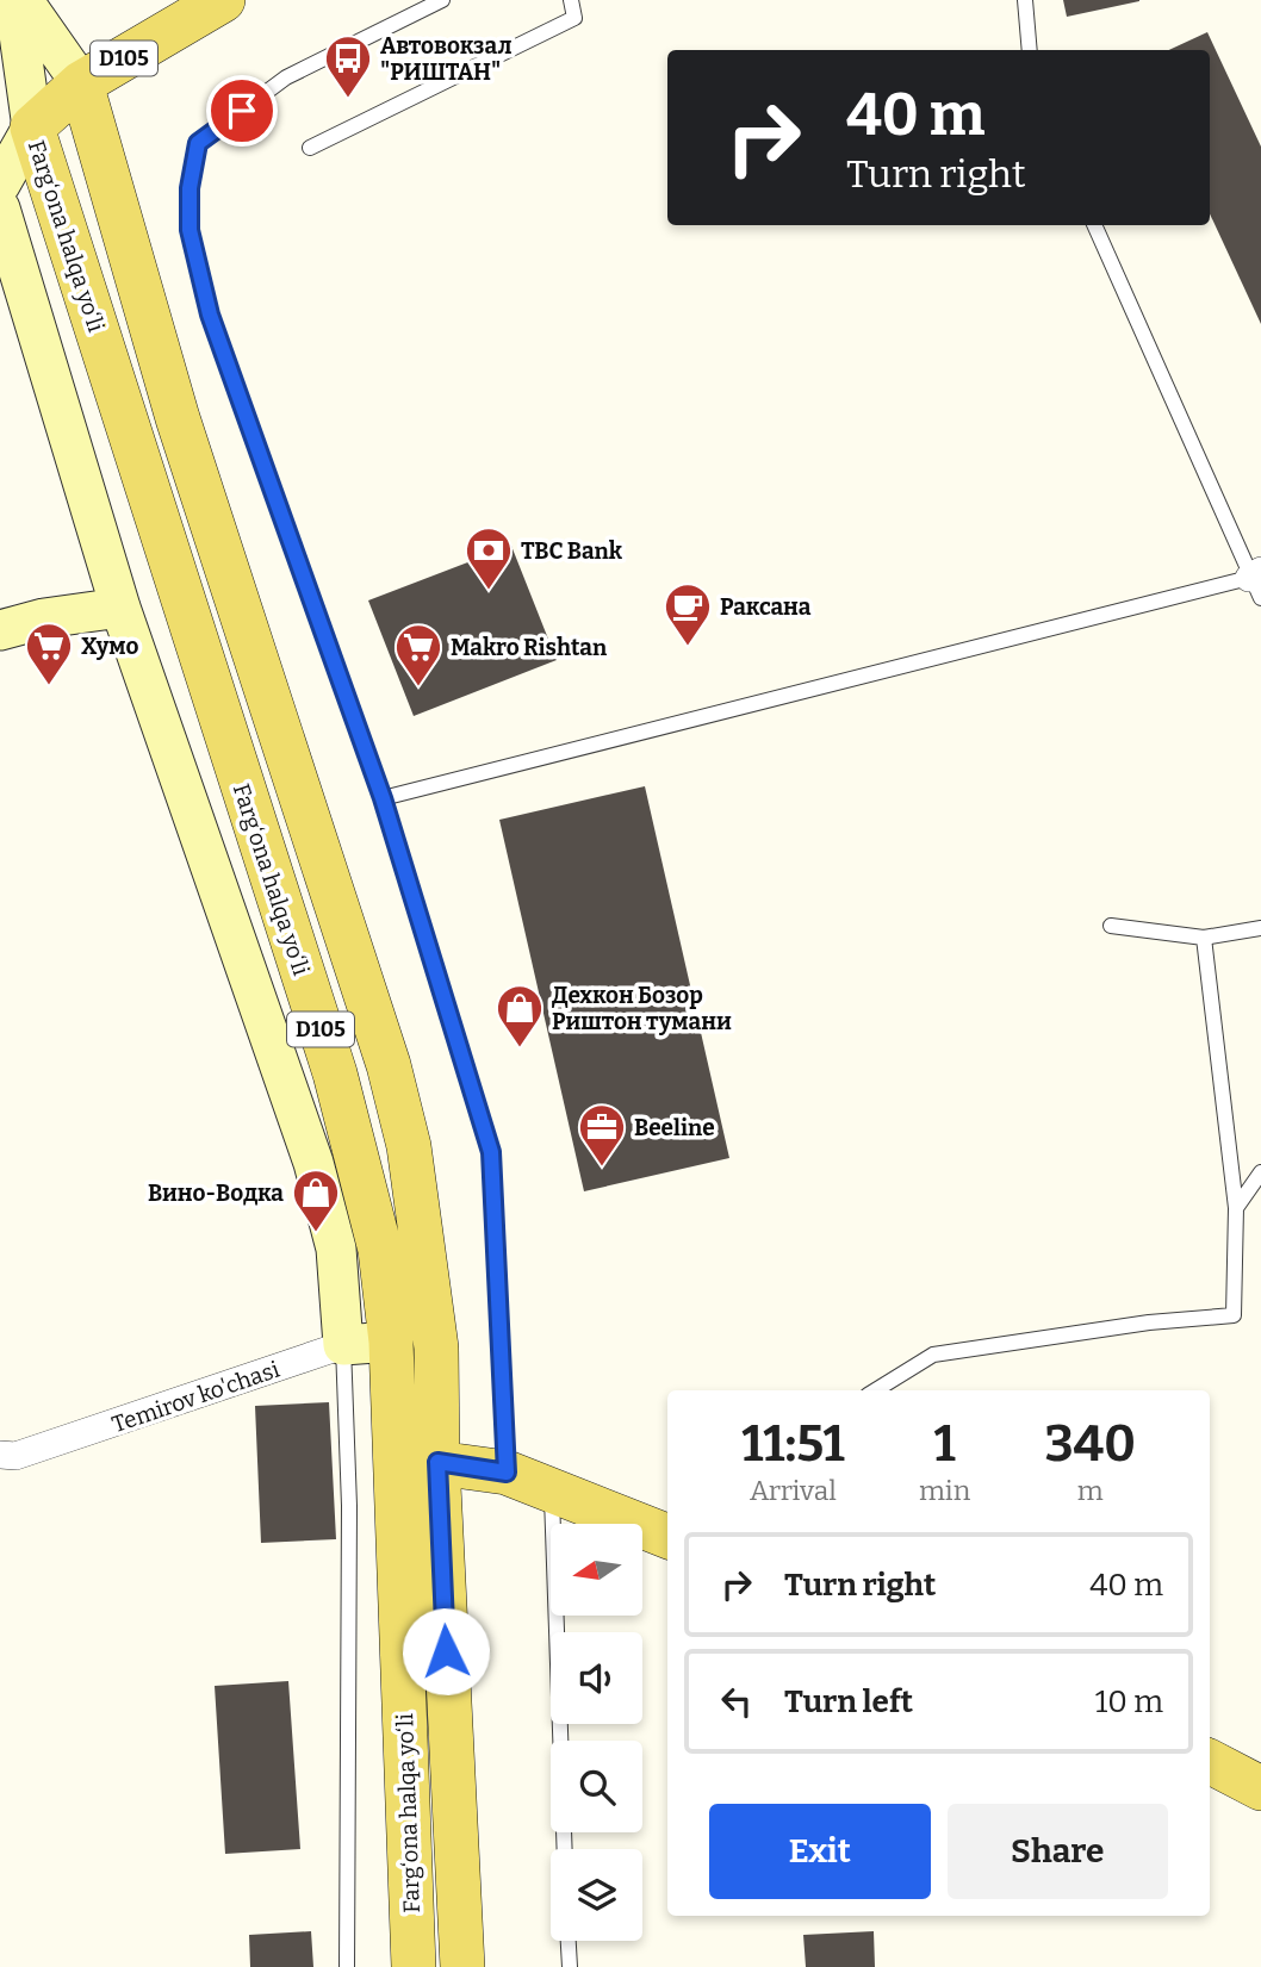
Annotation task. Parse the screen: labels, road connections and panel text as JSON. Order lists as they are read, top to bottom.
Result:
{
  "streets": {
    "main road": ["D105", "Farg‘ona halqa yo‘li"],
    "street": ["Temirov ko'chasi"]
  },
  "crossings": [
    ["Farg‘ona halqa yo‘li", "Temirov ko'chasi"]
  ],
  "places": {
    "bus stop": ["Автовокзал \"РИШТАН\""],
    "bank": ["TBC Bank"],
    "cafe": ["Раксана"],
    "supermarket": ["Хумо", "Makro Rishtan"],
    "shop": ["Дехкон Бозор Риштон тумани", "Вино-Водка"],
    "office": ["Beeline"]
  },
  "north": "left",
  "page": {
    "turn": ["40 m", "Turn right"],
    "eta": [
      "11:51",
      "Arrival",
      "1",
      "min",
      "340",
      "m"
    ],
    "list": [
      {
        "name": "Turn right",
        "value": "40 m"
      },
      {
        "name": "Turn left",
        "value": "10 m"
      }
    ],
    "buttons": ["Exit", "Share"]
  }
}
